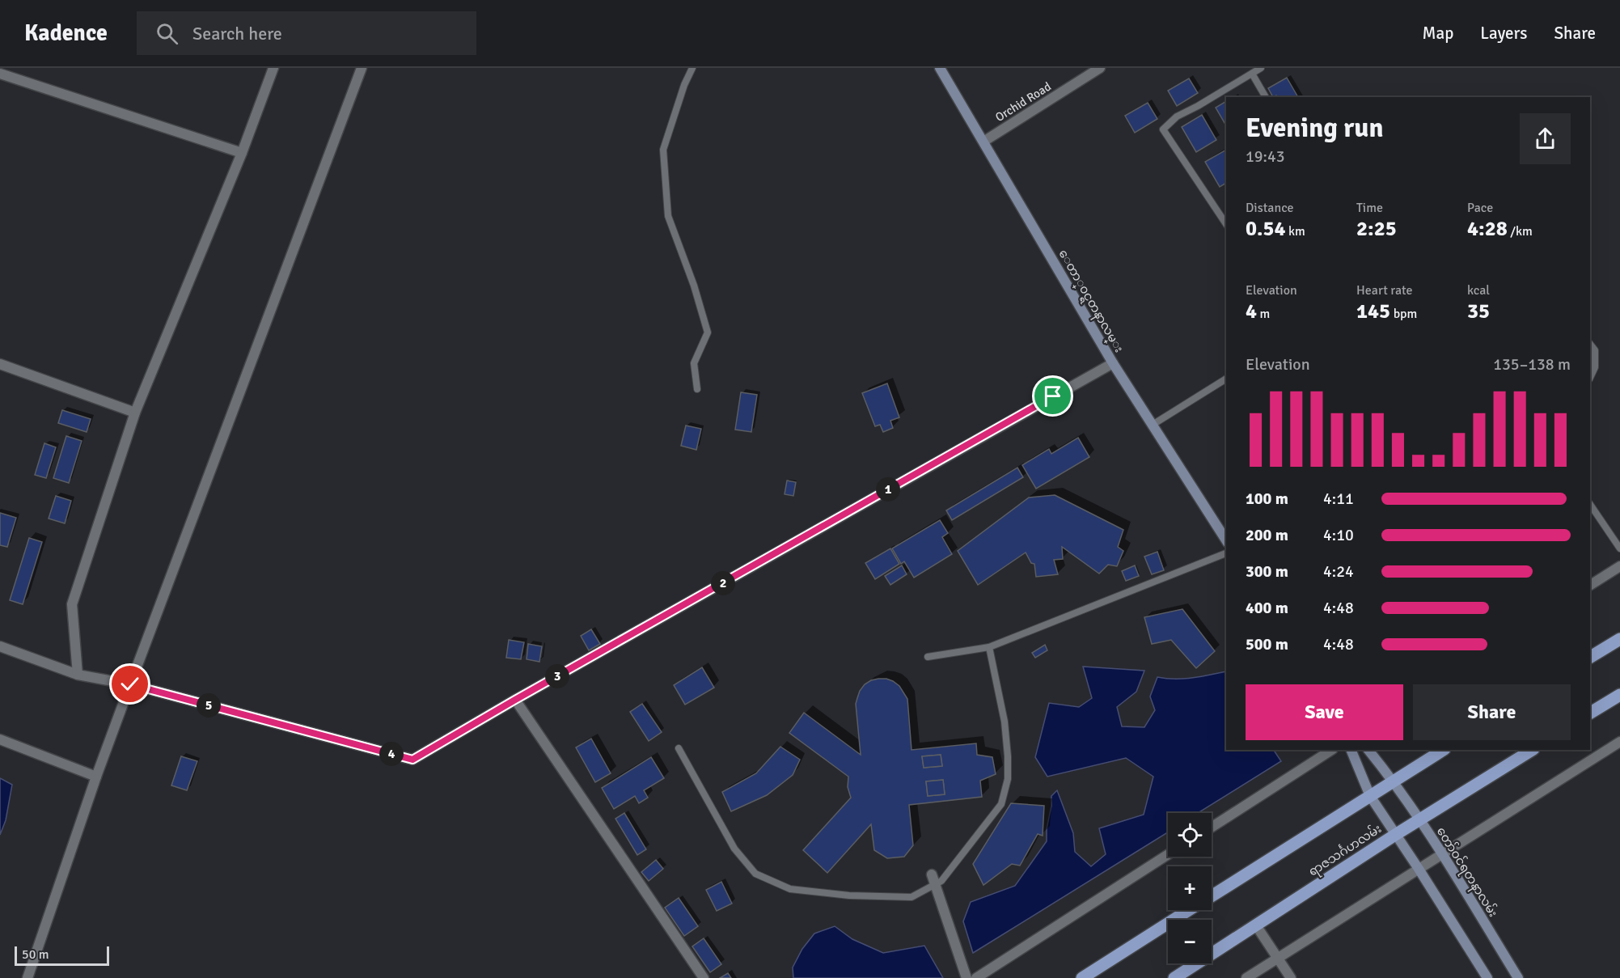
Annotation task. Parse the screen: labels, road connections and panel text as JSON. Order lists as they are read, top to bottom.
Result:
{
  "streets": {
    "main road": ["ေတာ္၀င္ရတနာလမ္း", "ရာဇသင်္ဂဟလမ်း", "တော်ဝင်ရတနာလမ်း"],
    "street": ["Orchid Road"]
  },
  "crossings": [
    ["Orchid Road", "ေတာ္၀င္ရတနာလမ္း"],
    ["ရာဇသင်္ဂဟလမ်း", "တော်ဝင်ရတနာလမ်း"]
  ],
  "scale_bar": "50 m",
  "page": {
    "header": "Kadence",
    "search": "Search here",
    "nav": ["Map", "Layers", "Share"],
    "heading": ["Evening run", "19:43"],
    "stats": [
      ["Distance", "0.54 km"],
      ["Time", "2:25"],
      ["Pace", "4:28 /km"],
      ["Elevation", "4 m"],
      ["Heart rate", "145 bpm"],
      ["kcal", "35"]
    ],
    "chart": ["Elevation", "135–138 m"],
    "pins": [
      "1",
      "2",
      "3",
      "5",
      "4"
    ],
    "list": [
      {
        "name": "100 m",
        "note": "4:11"
      },
      {
        "name": "200 m",
        "note": "4:10"
      },
      {
        "name": "300 m",
        "note": "4:24"
      },
      {
        "name": "400 m",
        "note": "4:48"
      },
      {
        "name": "500 m",
        "note": "4:48"
      }
    ],
    "buttons": ["Save", "Share"],
    "map_buttons": ["+", "−"],
    "scale": "50 m"
  }
}
